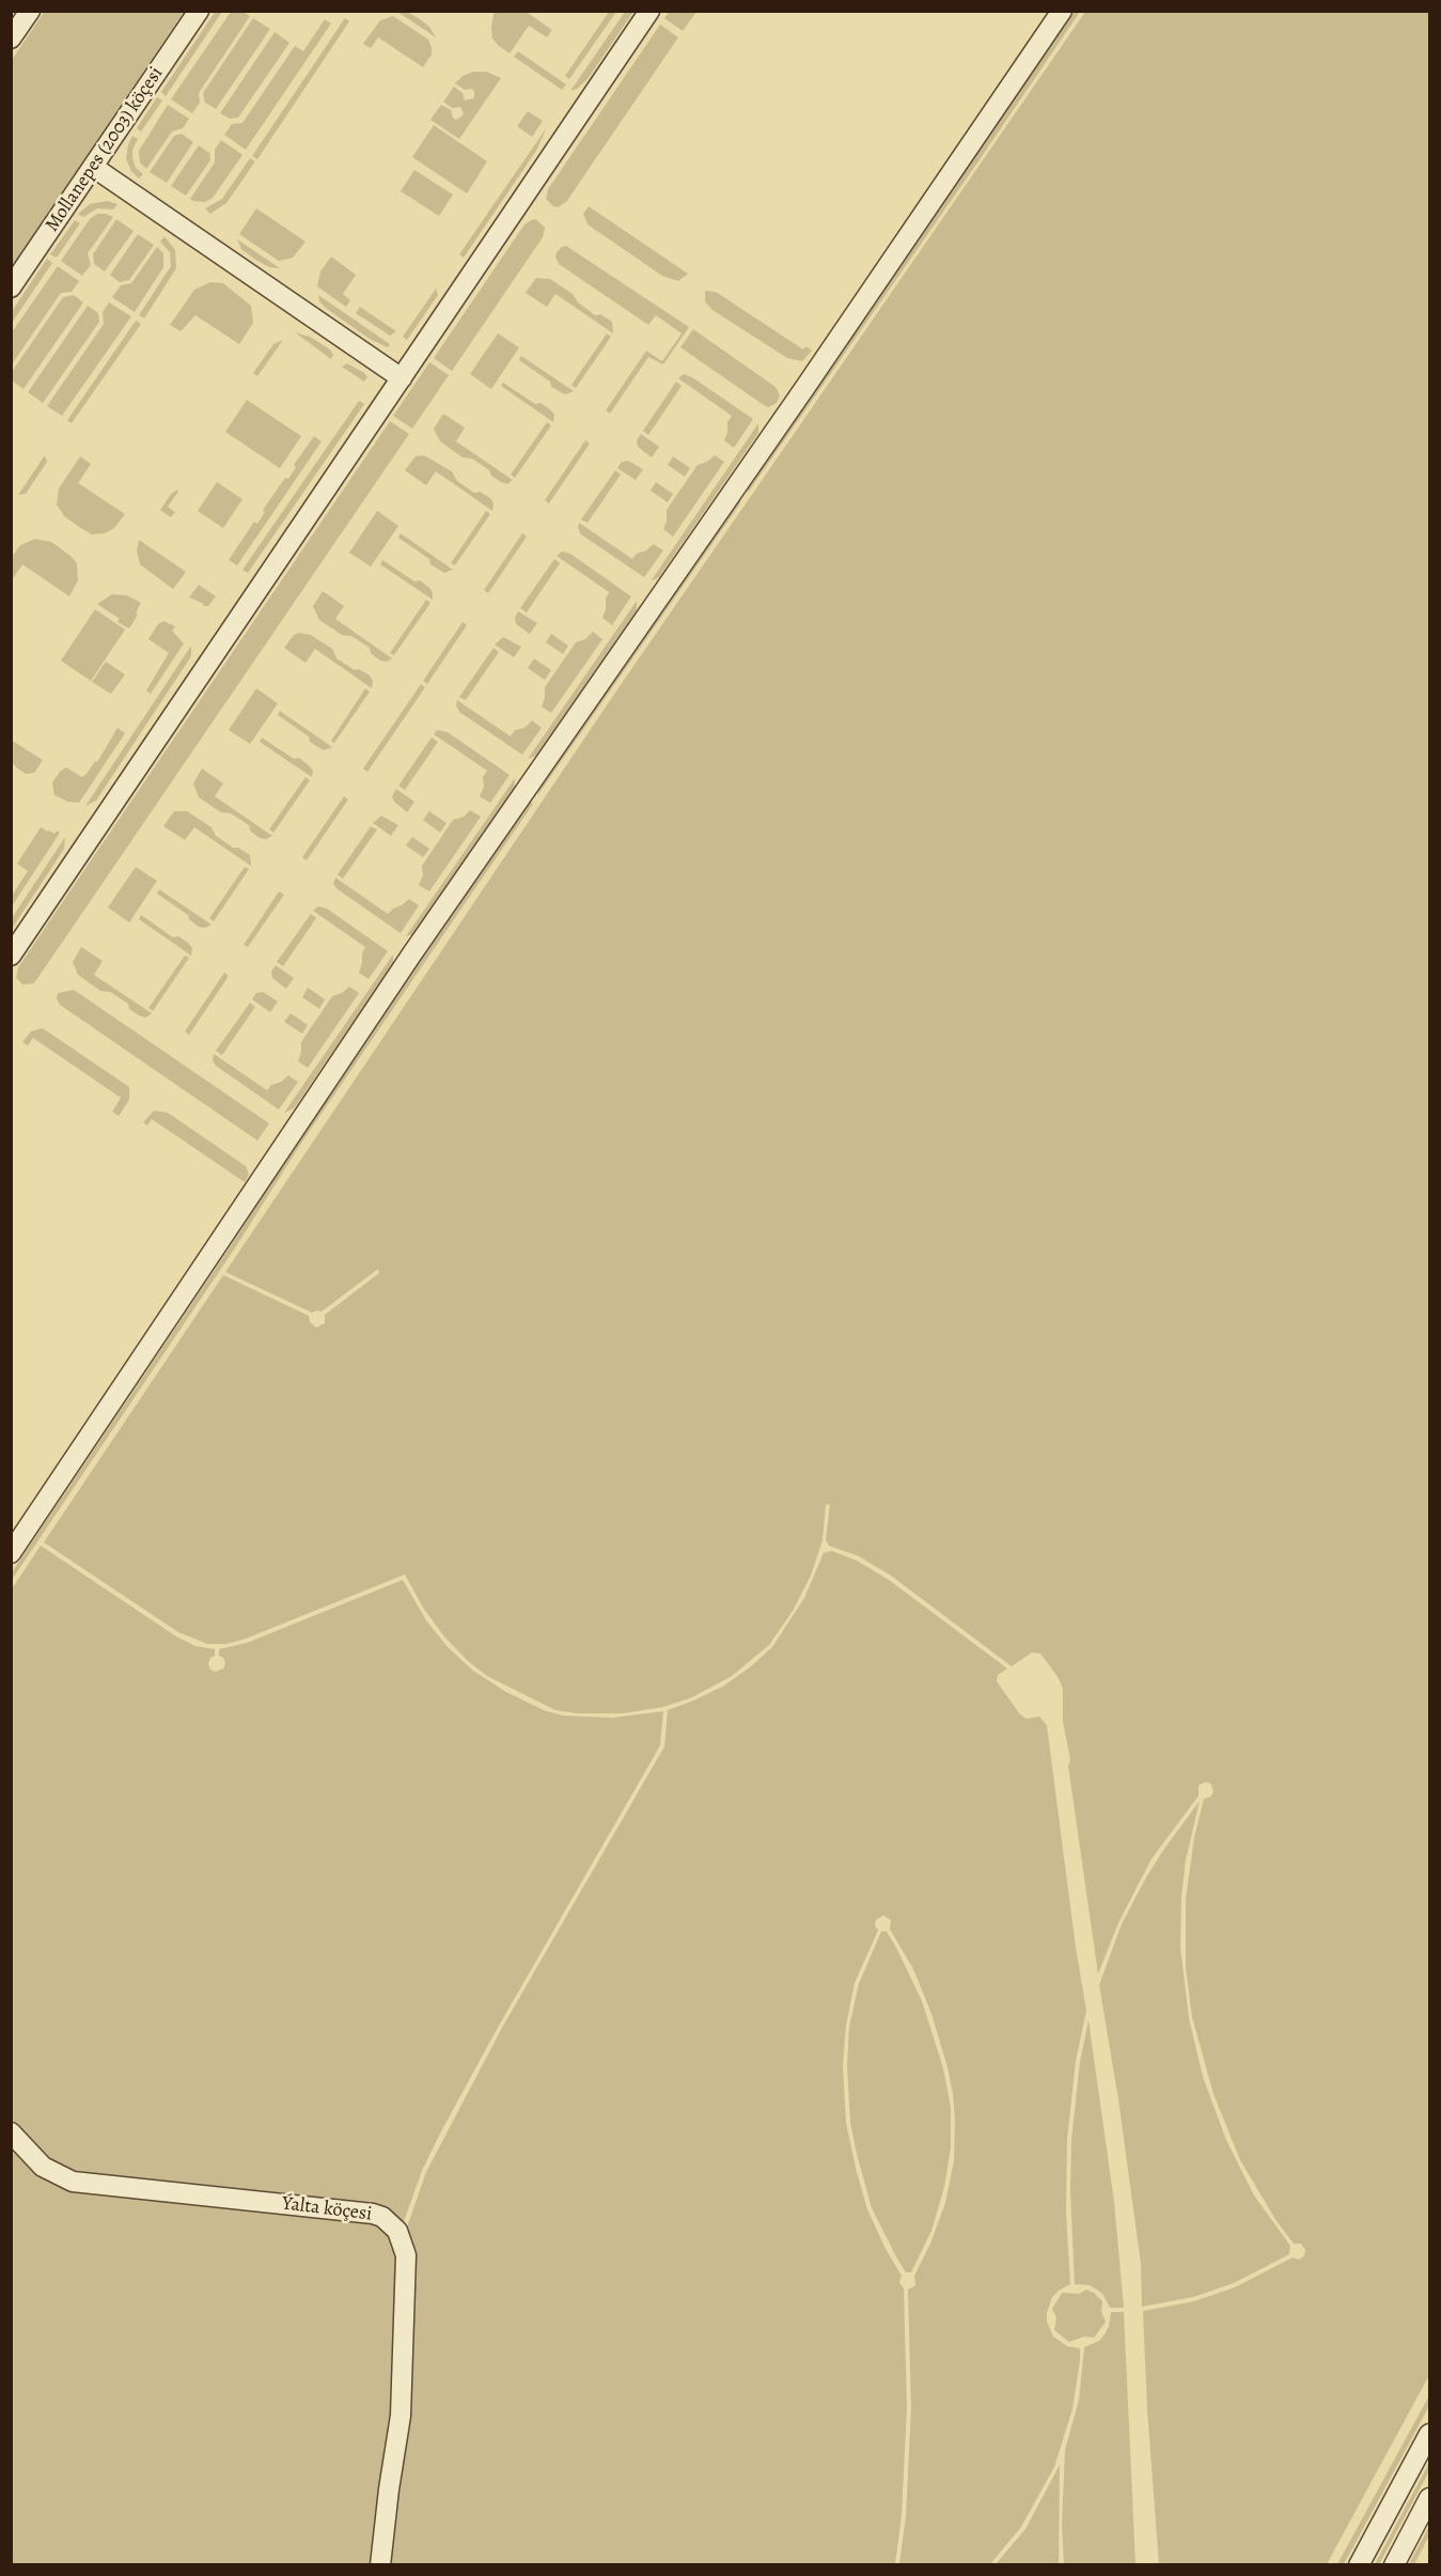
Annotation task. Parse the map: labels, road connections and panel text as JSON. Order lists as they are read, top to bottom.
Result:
{
  "streets": {
    "street": ["Mollanepes (2003) köçesi", "Ýalta köçesi"]
  }
}
